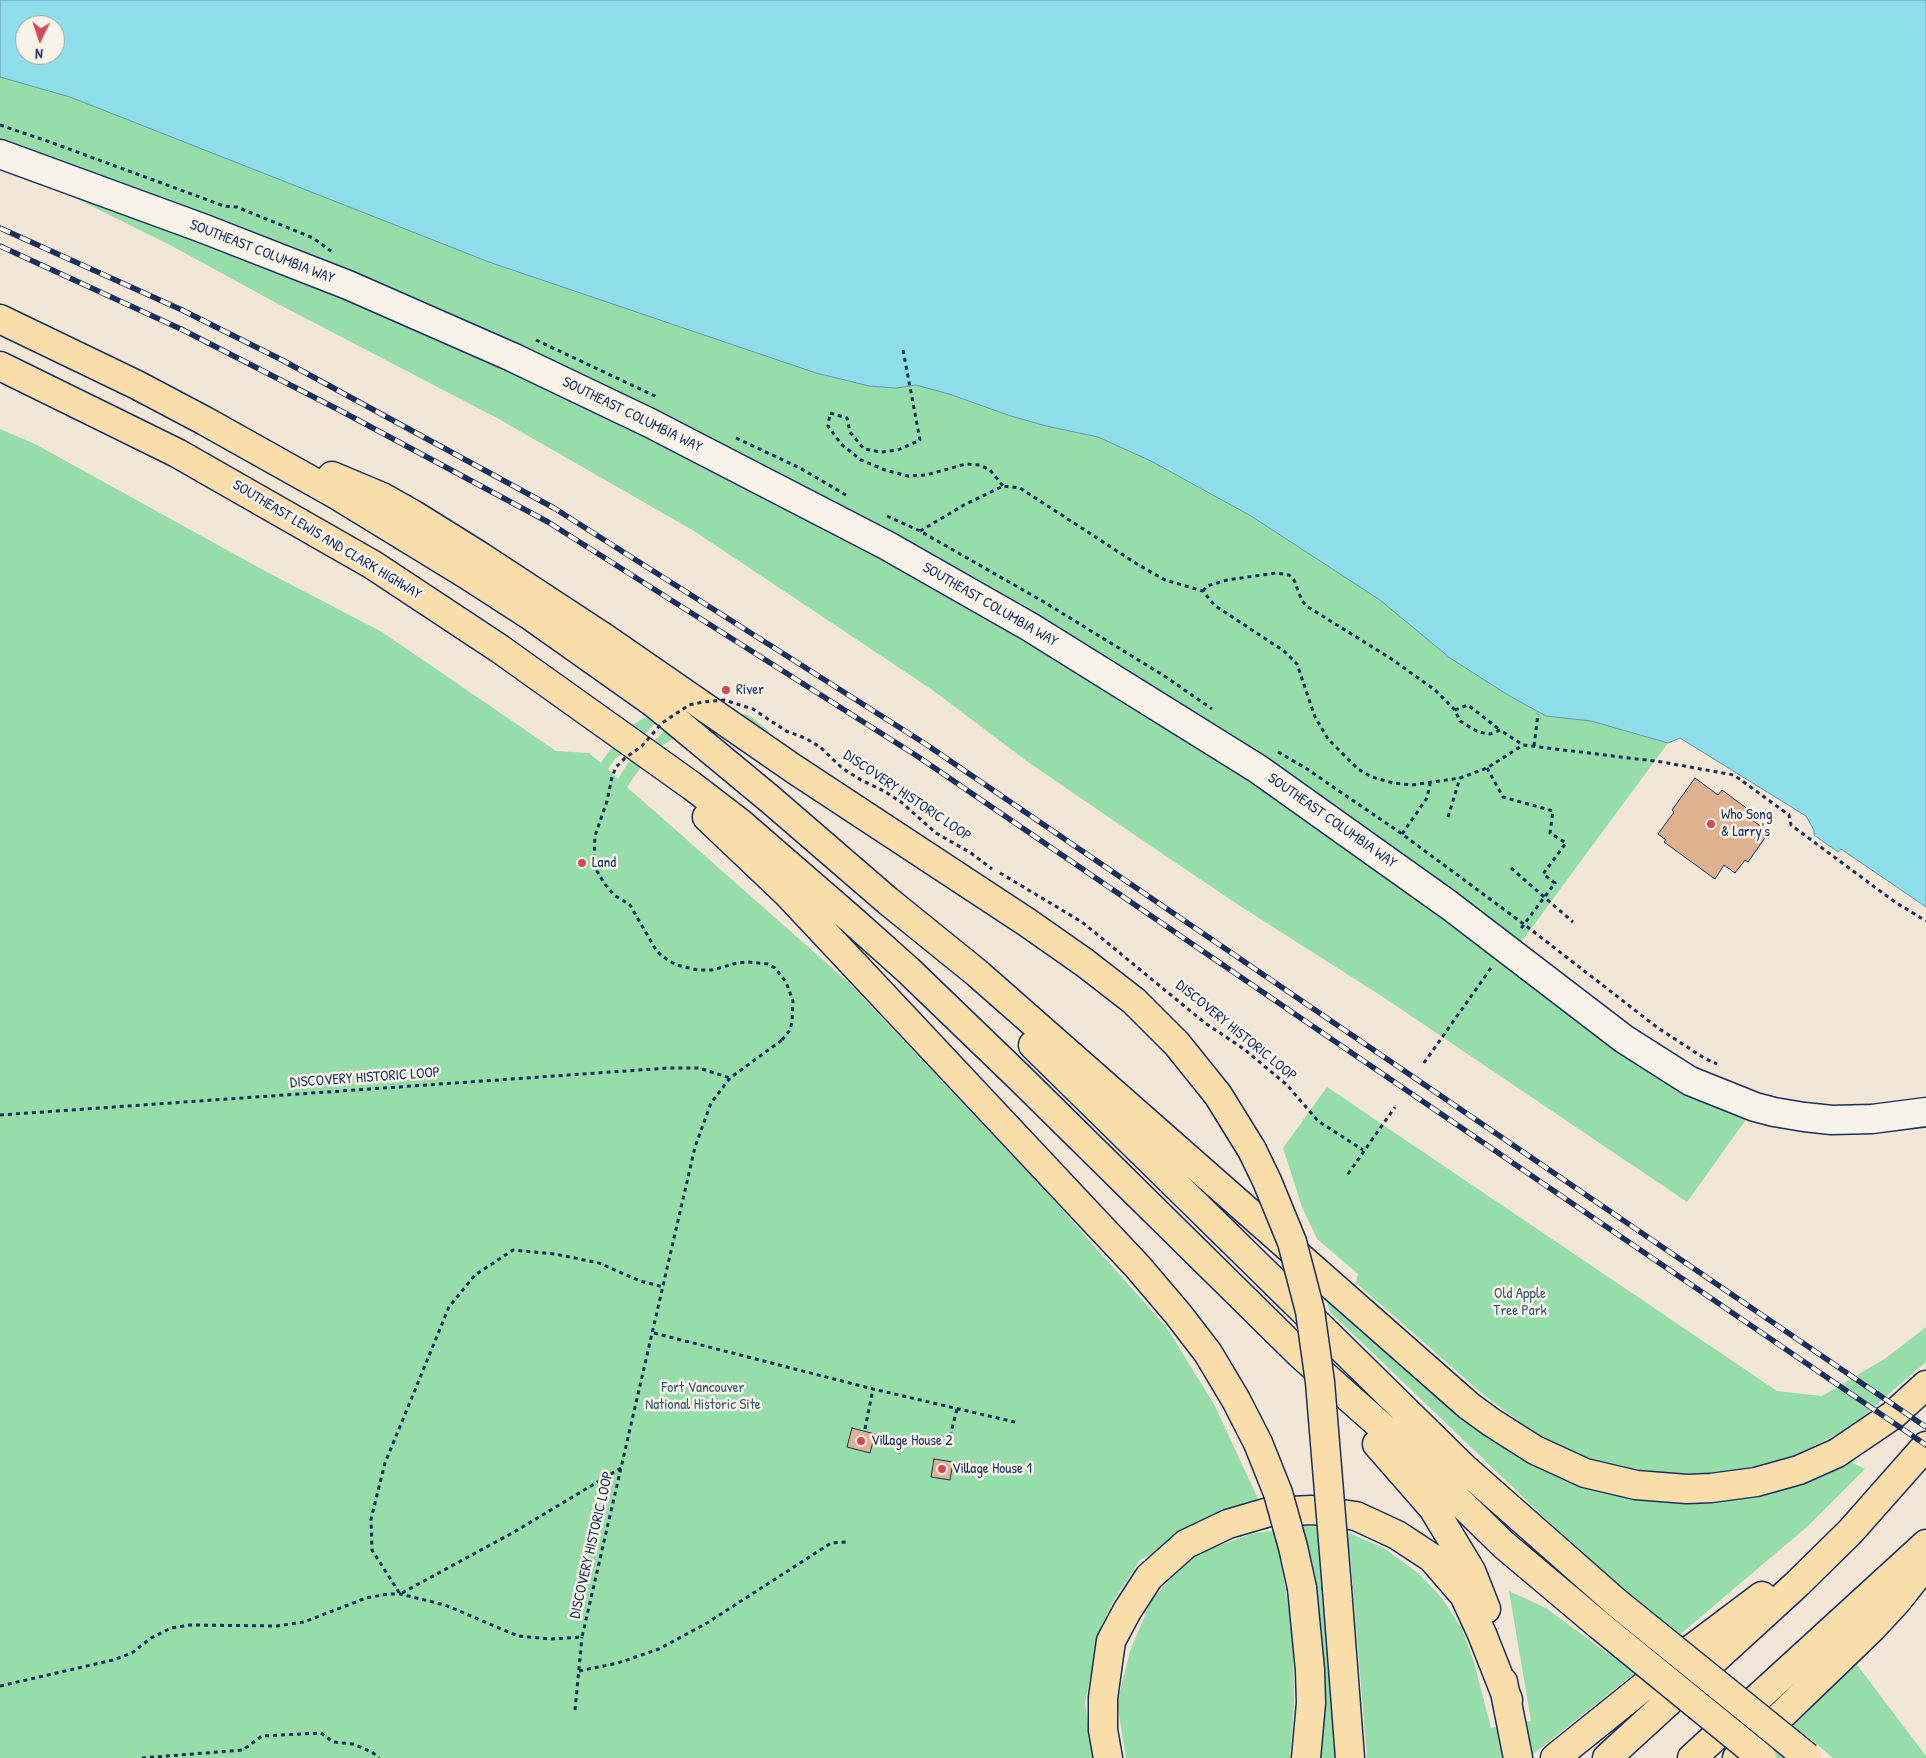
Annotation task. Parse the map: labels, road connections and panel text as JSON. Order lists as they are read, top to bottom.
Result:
{
  "streets": {
    "highway": ["SOUTHEAST LEWIS AND CLARK HIGHWAY"],
    "street": ["SOUTHEAST COLUMBIA WAY"],
    "path": ["DISCOVERY HISTORIC LOOP"]
  },
  "parks": ["Old Apple Tree Park", "Fort Vancouver National Historic Site"],
  "places": [
    "River",
    "Who Song & Larry's",
    "Land",
    "Village House 2",
    "Village House 1"
  ],
  "north": "bottom"
}
